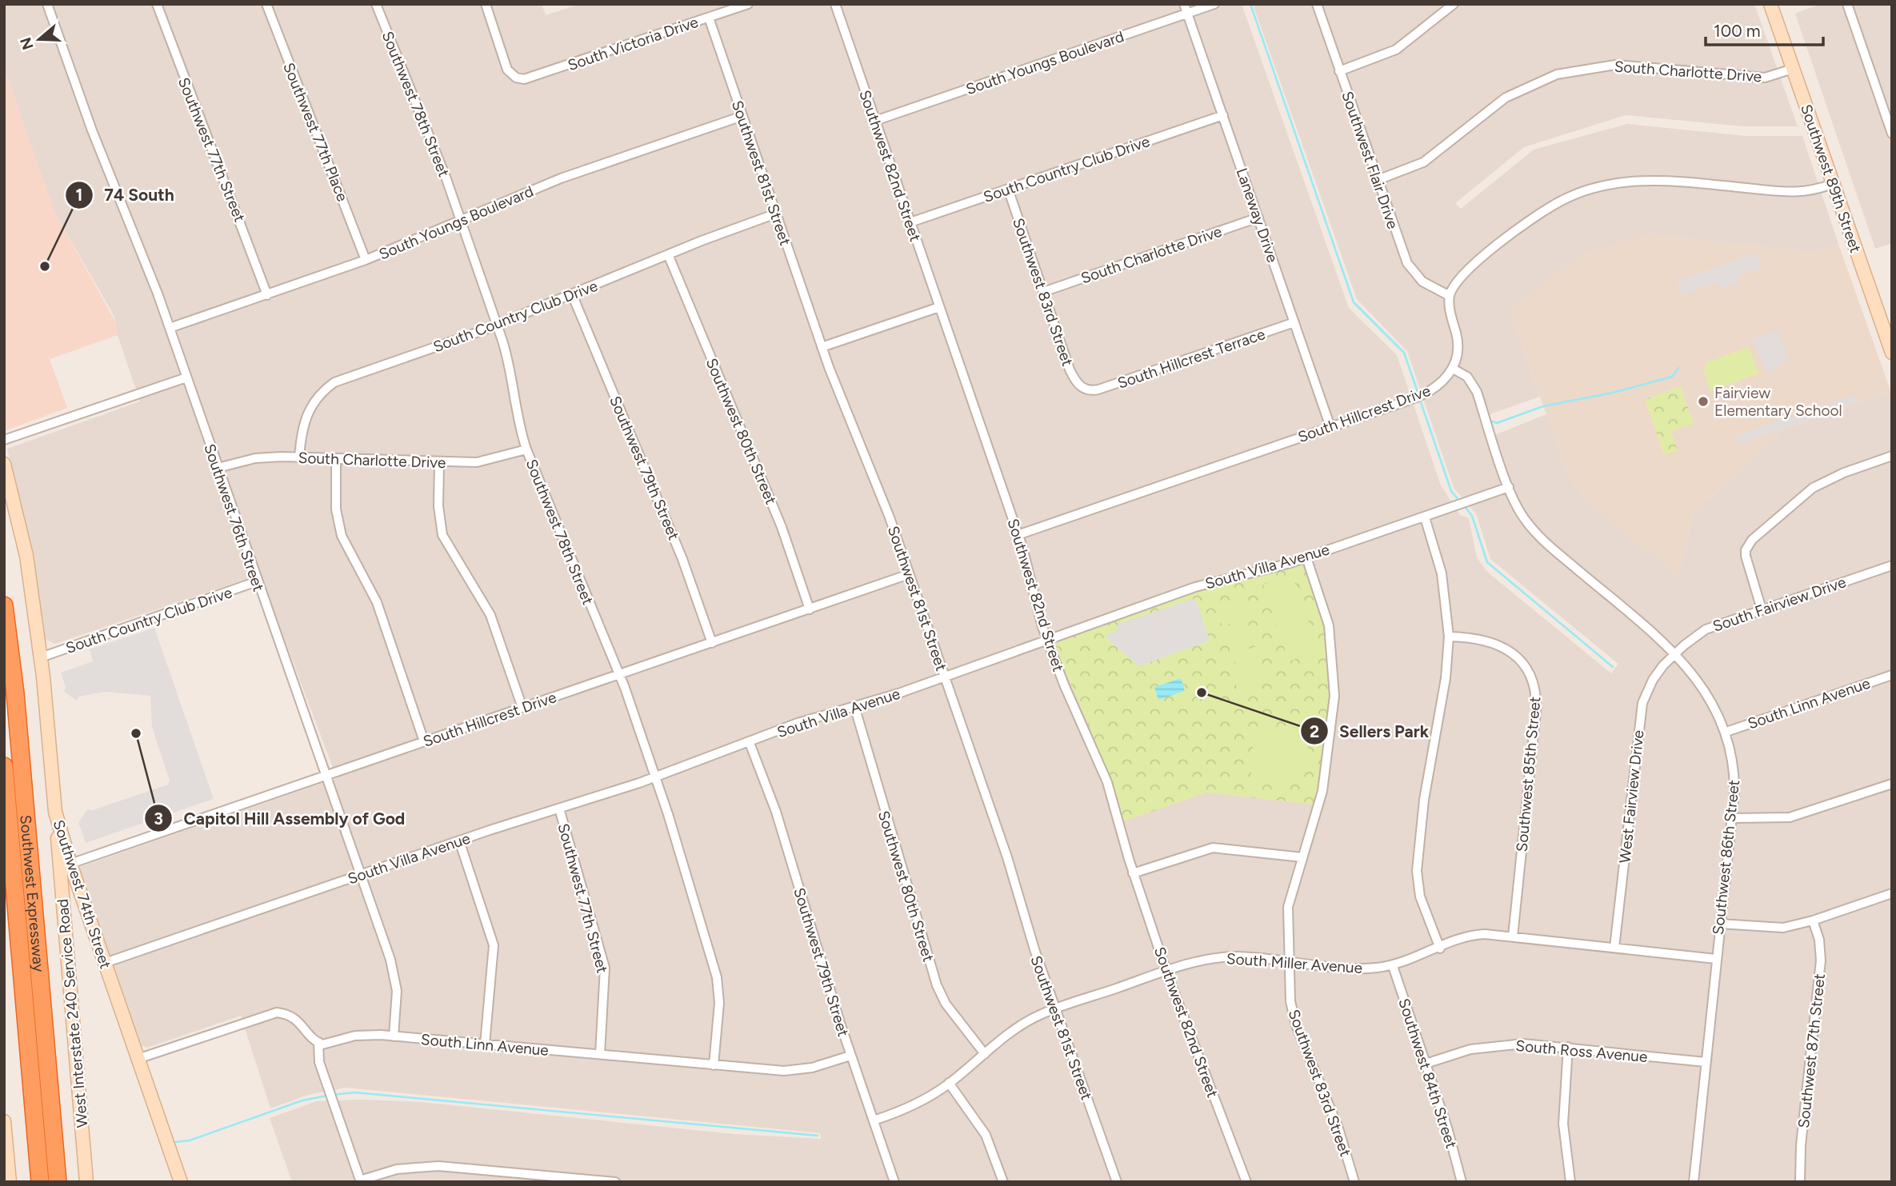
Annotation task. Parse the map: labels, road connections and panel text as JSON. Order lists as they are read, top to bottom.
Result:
{
  "streets": {
    "highway": ["Southwest Expressway"],
    "main road": ["Southwest 89th Street", "Southwest 74th Street", "West Interstate 240 Service Road"],
    "street": [
      "South Victoria Drive",
      "South Youngs Boulevard",
      "South Charlotte Drive",
      "Southwest 78th Street",
      "Southwest 77th Place",
      "Southwest 77th Street",
      "Southwest Flair Drive",
      "Southwest 82nd Street",
      "South Country Club Drive",
      "Southwest 81st Street",
      "Laneway Drive",
      "Southwest 83rd Street",
      "South Hillcrest Terrace",
      "South Hillcrest Drive",
      "Southwest 80th Street",
      "Southwest 79th Street",
      "Southwest 76th Street",
      "South Villa Avenue",
      "South Fairview Drive",
      "South Linn Avenue",
      "Southwest 85th Street",
      "West Fairview Drive",
      "Southwest 86th Street",
      "South Miller Avenue",
      "South Ross Avenue",
      "Southwest 87th Street",
      "Southwest 84th Street"
    ]
  },
  "crossings": [
    ["South Victoria Drive", "Southwest 81st Street"],
    ["South Youngs Boulevard", "Southwest 78th Street"],
    ["South Youngs Boulevard", "Southwest 77th Place"],
    ["South Youngs Boulevard", "Southwest 77th Street"],
    ["South Youngs Boulevard", "Southwest 82nd Street"],
    ["South Youngs Boulevard", "Southwest 81st Street"],
    ["South Youngs Boulevard", "Laneway Drive"],
    ["South Youngs Boulevard", "Southwest 76th Street"],
    ["South Charlotte Drive", "Southwest 78th Street"],
    ["South Charlotte Drive", "Southwest Flair Drive"],
    ["South Charlotte Drive", "South Country Club Drive"],
    ["South Charlotte Drive", "Southwest 89th Street"],
    ["South Charlotte Drive", "Laneway Drive"],
    ["South Charlotte Drive", "Southwest 83rd Street"],
    ["South Charlotte Drive", "Southwest 76th Street"],
    ["Southwest 78th Street", "South Country Club Drive"],
    ["Southwest 78th Street", "South Hillcrest Drive"],
    ["Southwest 78th Street", "South Villa Avenue"],
    ["Southwest 78th Street", "South Linn Avenue"],
    ["Southwest 77th Street", "South Villa Avenue"],
    ["Southwest 77th Street", "South Linn Avenue"],
    ["Southwest 82nd Street", "South Country Club Drive"],
    ["Southwest 82nd Street", "South Hillcrest Drive"],
    ["Southwest 82nd Street", "South Villa Avenue"],
    ["Southwest 82nd Street", "South Miller Avenue"],
    ["South Country Club Drive", "Southwest 81st Street"],
    ["South Country Club Drive", "Laneway Drive"],
    ["South Country Club Drive", "Southwest 83rd Street"],
    ["South Country Club Drive", "Southwest 80th Street"],
    ["South Country Club Drive", "Southwest 79th Street"],
    ["South Country Club Drive", "Southwest 76th Street"],
    ["South Country Club Drive", "Southwest 74th Street"],
    ["Southwest 81st Street", "South Hillcrest Drive"],
    ["Southwest 81st Street", "South Villa Avenue"],
    ["Southwest 81st Street", "South Miller Avenue"],
    ["Laneway Drive", "South Hillcrest Terrace"],
    ["Laneway Drive", "South Hillcrest Drive"],
    ["Southwest 83rd Street", "South Hillcrest Terrace"],
    ["Southwest 83rd Street", "South Villa Avenue"],
    ["Southwest 83rd Street", "South Miller Avenue"],
    ["South Hillcrest Drive", "Southwest 80th Street"],
    ["South Hillcrest Drive", "Southwest 79th Street"],
    ["South Hillcrest Drive", "Southwest 76th Street"],
    ["South Hillcrest Drive", "Southwest 86th Street"],
    ["South Hillcrest Drive", "Southwest 74th Street"],
    ["Southwest 80th Street", "South Villa Avenue"],
    ["Southwest 80th Street", "South Miller Avenue"],
    ["Southwest 79th Street", "South Villa Avenue"],
    ["Southwest 79th Street", "South Linn Avenue"],
    ["Southwest 79th Street", "South Miller Avenue"],
    ["Southwest 76th Street", "South Villa Avenue"],
    ["Southwest 76th Street", "South Linn Avenue"],
    ["South Villa Avenue", "Southwest 86th Street"],
    ["South Villa Avenue", "Southwest 74th Street"],
    ["South Fairview Drive", "West Fairview Drive"],
    ["South Fairview Drive", "Southwest 86th Street"],
    ["South Linn Avenue", "Southwest 86th Street"],
    ["Southwest 85th Street", "South Miller Avenue"],
    ["West Fairview Drive", "Southwest 86th Street"],
    ["West Fairview Drive", "South Miller Avenue"],
    ["Southwest 86th Street", "South Miller Avenue"],
    ["Southwest 86th Street", "South Ross Avenue"],
    ["Southwest 74th Street", "West Interstate 240 Service Road"],
    ["South Miller Avenue", "Southwest 84th Street"],
    ["South Ross Avenue", "Southwest 84th Street"]
  ],
  "places": [
    "74 South",
    "Fairview Elementary School",
    "Sellers Park",
    "Capitol Hill Assembly of God"
  ],
  "scale_bar": "100 m",
  "north": "left"
}
